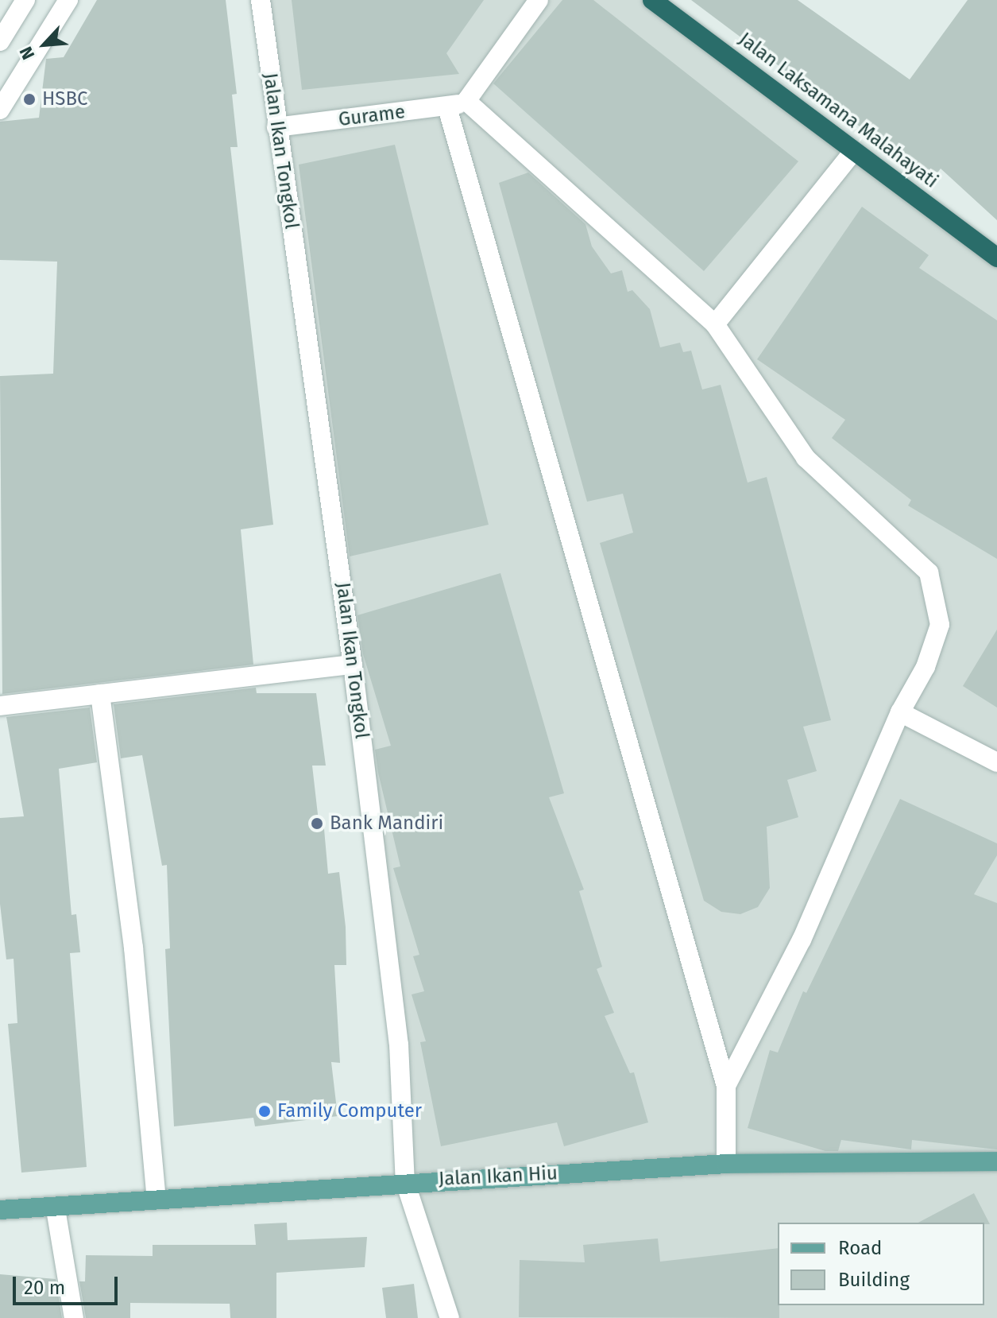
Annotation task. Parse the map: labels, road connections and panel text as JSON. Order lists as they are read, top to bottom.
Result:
{
  "streets": {
    "highway": ["Jalan Laksamana Malahayati"],
    "main road": ["Jalan Ikan Hiu"],
    "street": ["Gurame", "Jalan Ikan Tongkol"]
  },
  "crossings": [
    ["Gurame", "Jalan Ikan Tongkol"],
    ["Jalan Ikan Tongkol", "Jalan Ikan Hiu"]
  ],
  "places": ["HSBC", "Bank Mandiri", "Family Computer"],
  "legend": ["Road", "Building"],
  "scale_bar": "20 m",
  "north": "bottom left"
}
